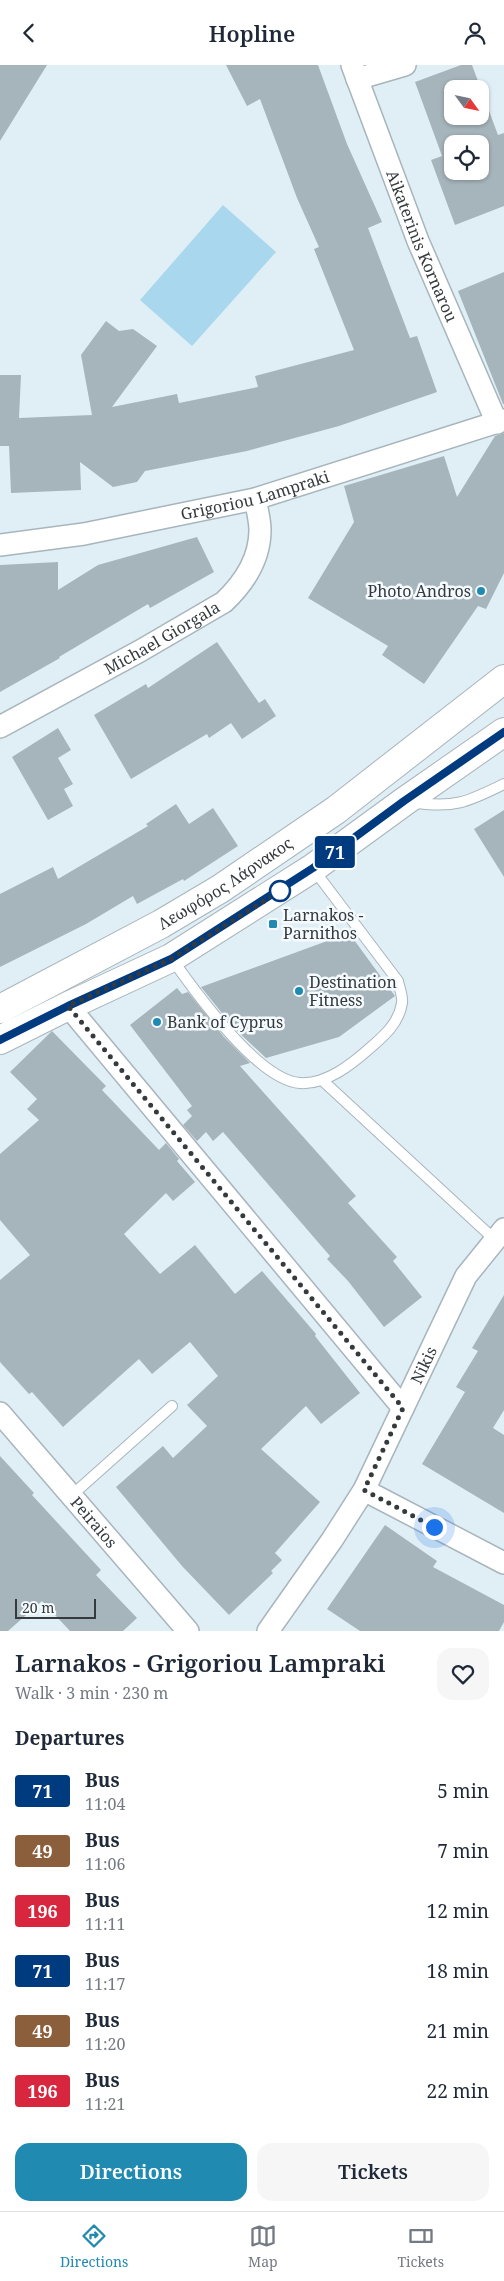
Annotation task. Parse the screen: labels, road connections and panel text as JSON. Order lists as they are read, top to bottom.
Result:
{
  "streets": {
    "main road": ["Λεωφόρος Λάρνακος"],
    "street": [
      "Aikaterinis Kornarou",
      "Grigoriou Lampraki",
      "Michael Giorgala",
      "Nikis",
      "Peiraios"
    ]
  },
  "crossings": [
    ["Aikaterinis Kornarou", "Grigoriou Lampraki"],
    ["Grigoriou Lampraki", "Michael Giorgala"]
  ],
  "places": {
    "other": ["Photo Andros", "Destination Fitness", "Bank of Cyprus"],
    "transit": ["Larnakos - Parnithos"]
  },
  "lines": ["bus line 71"],
  "scale_bar": "20 m",
  "north": "bottom right",
  "page": {
    "header": "Hopline",
    "on_map": "71",
    "scale": "20 m",
    "heading": [
      ["Larnakos - Grigoriou Lampraki", "Walk · 3 min · 230 m"],
      "Departures"
    ],
    "list": [
      {
        "mark": "71",
        "name": "Bus",
        "note": "11:04",
        "value": "5 min"
      },
      {
        "mark": "49",
        "name": "Bus",
        "note": "11:06",
        "value": "7 min"
      },
      {
        "mark": "196",
        "name": "Bus",
        "note": "11:11",
        "value": "12 min"
      },
      {
        "mark": "71",
        "name": "Bus",
        "note": "11:17",
        "value": "18 min"
      },
      {
        "mark": "49",
        "name": "Bus",
        "note": "11:20",
        "value": "21 min"
      },
      {
        "mark": "196",
        "name": "Bus",
        "note": "11:21",
        "value": "22 min"
      }
    ],
    "buttons": ["Directions", "Tickets"],
    "tabs": ["Directions", "Map", "Tickets"]
  }
}
